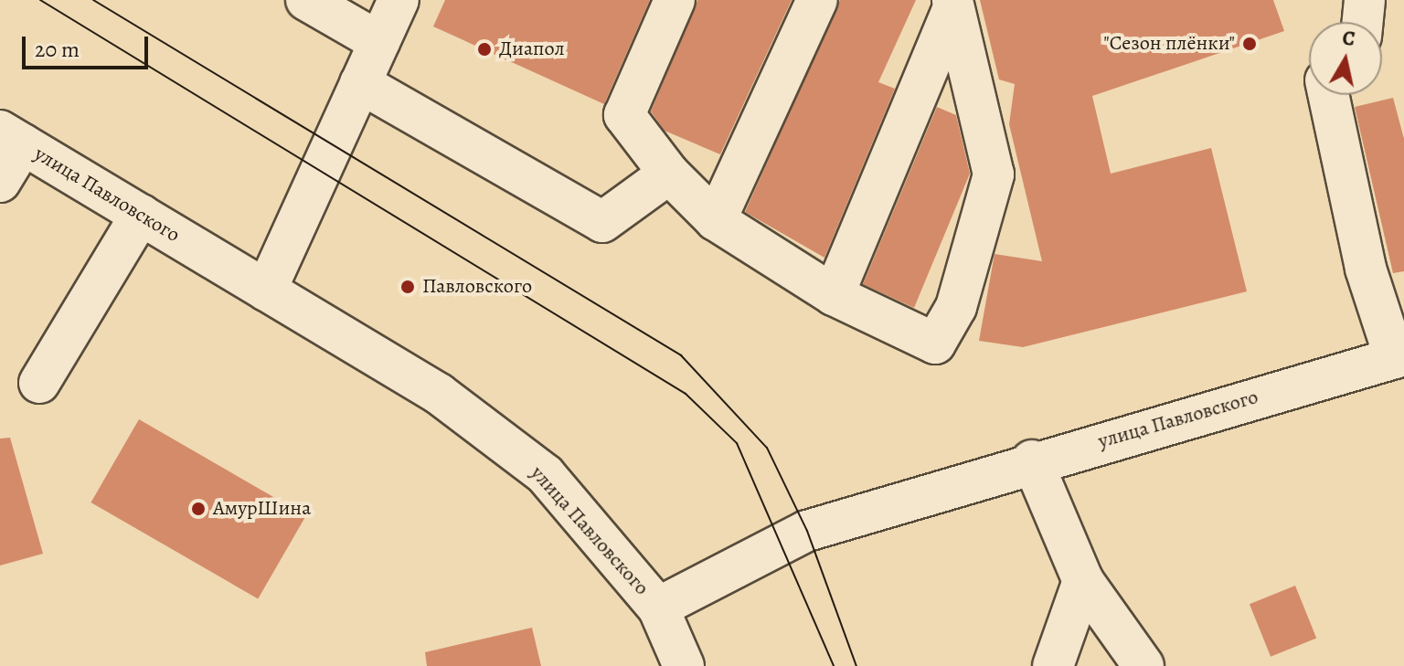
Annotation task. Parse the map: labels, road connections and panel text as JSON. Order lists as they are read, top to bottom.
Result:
{
  "streets": {
    "street": ["улица Павловского"]
  },
  "places": [
    "\"Сезон плёнки\"",
    "Диапол",
    "Павловского",
    "АмурШина"
  ],
  "scale_bar": "20 m",
  "north": "top"
}
